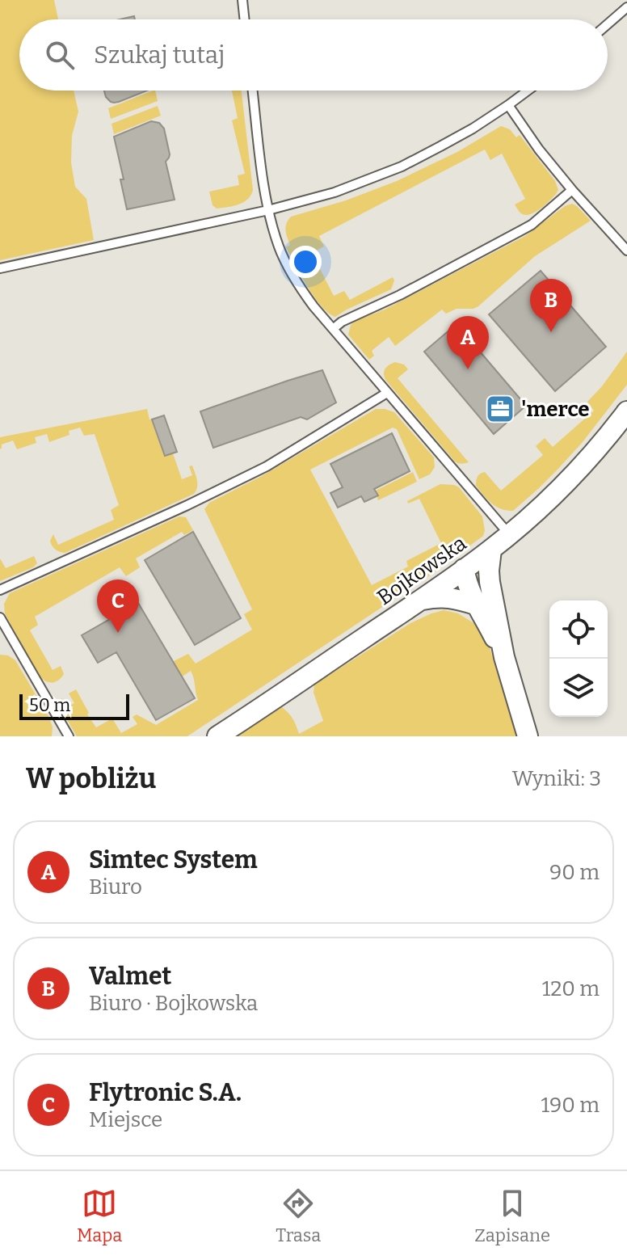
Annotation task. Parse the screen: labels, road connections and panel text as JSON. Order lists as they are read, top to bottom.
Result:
{
  "streets": {
    "street": ["Bojkowska"]
  },
  "places": {
    "office": ["'merce"]
  },
  "scale_bar": "50 m",
  "page": {
    "search": "Szukaj tutaj",
    "pins": ["B", "A", "C"],
    "scale": "50 m",
    "heading": ["W pobliżu", "Wyniki: 3"],
    "list": [
      {
        "mark": "A",
        "name": "Simtec System",
        "note": "Biuro",
        "value": "90 m"
      },
      {
        "mark": "B",
        "name": "Valmet",
        "note": "Biuro · Bojkowska",
        "value": "120 m"
      },
      {
        "mark": "C",
        "name": "Flytronic S.A.",
        "note": "Miejsce",
        "value": "190 m"
      }
    ],
    "nav": ["Mapa", "Trasa", "Zapisane"]
  }
}
